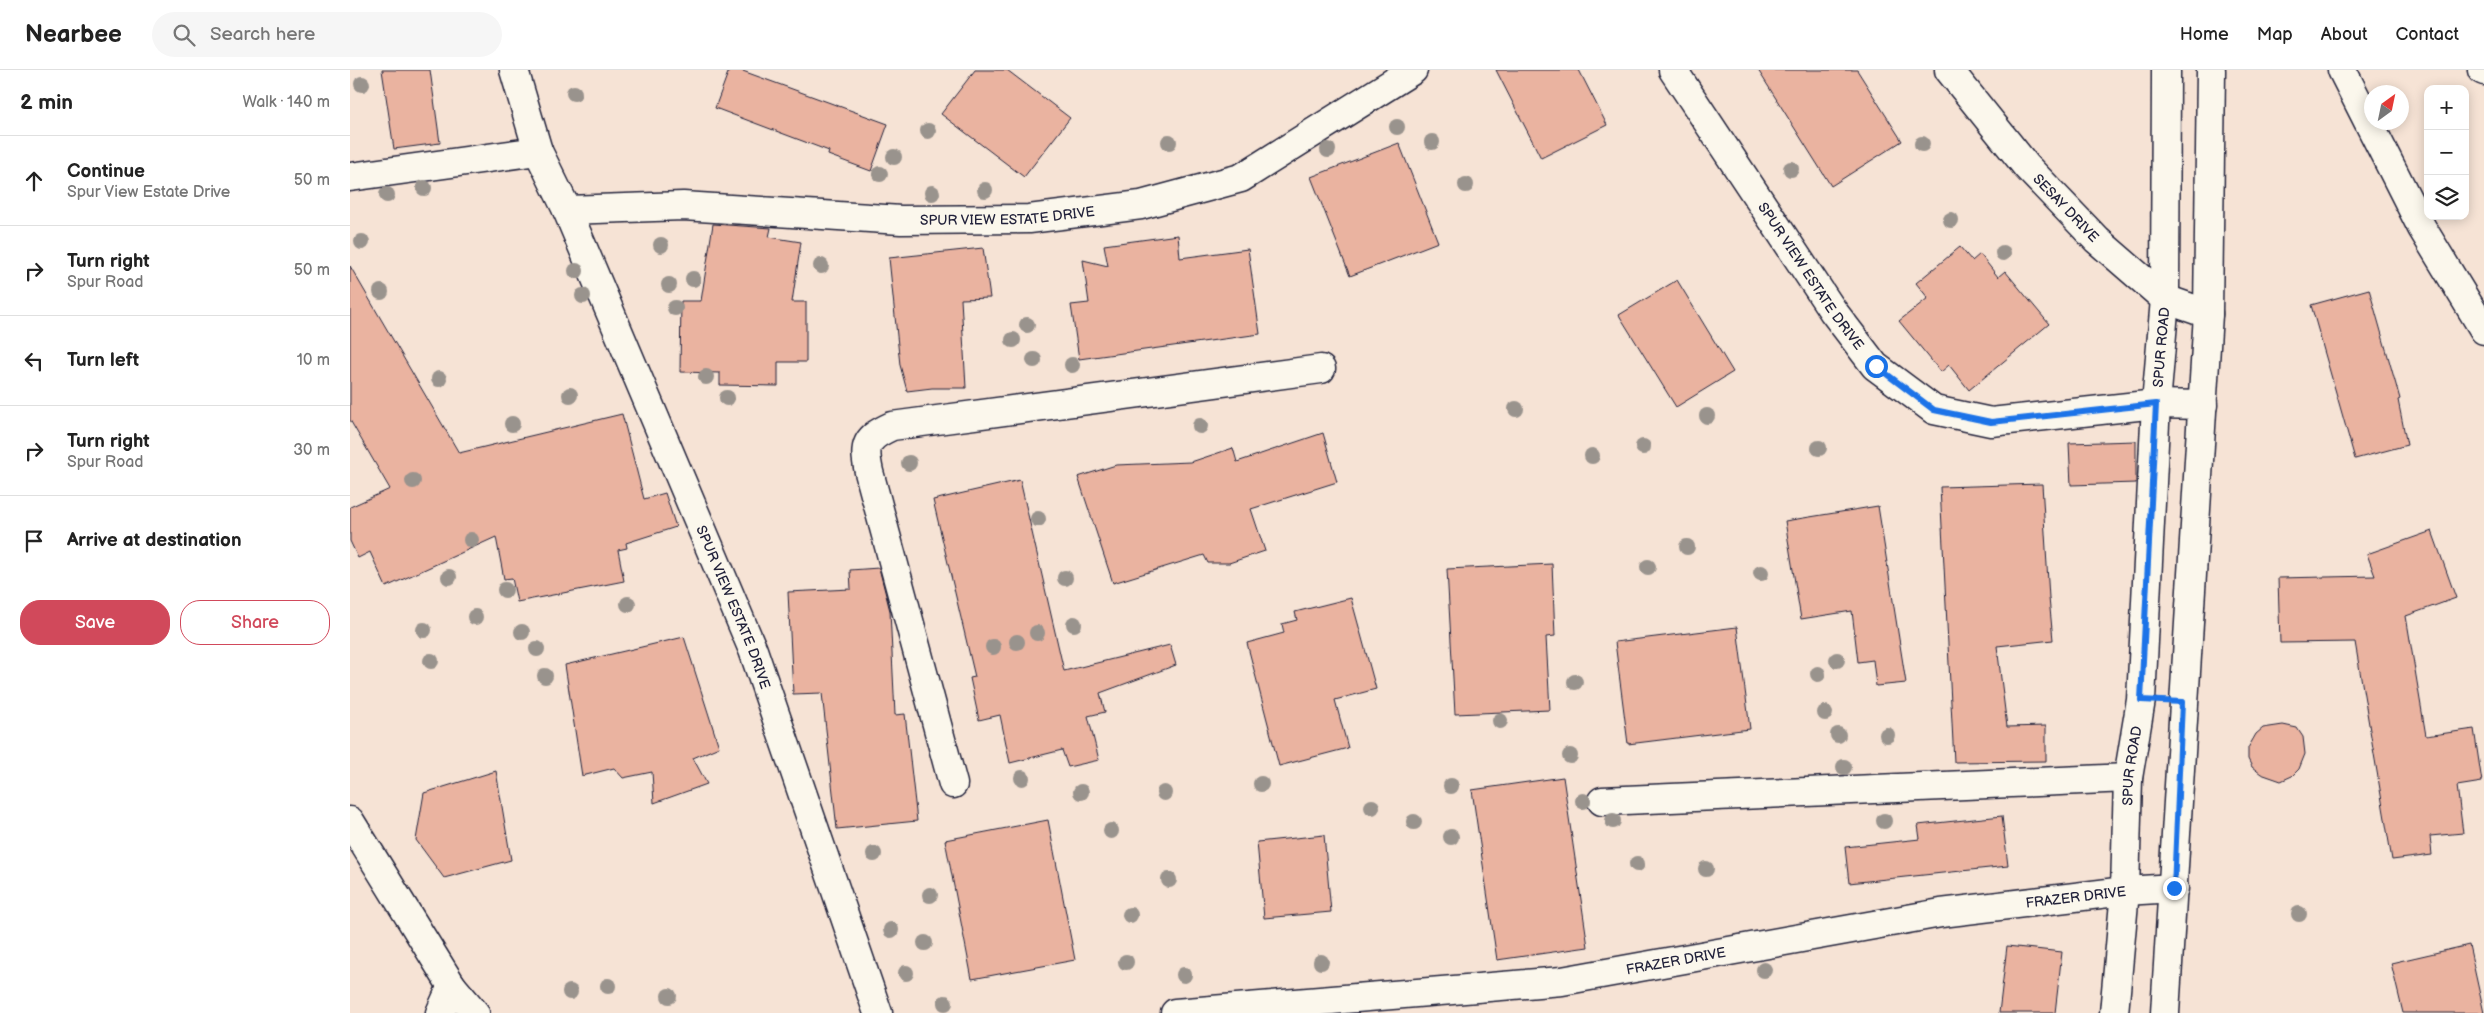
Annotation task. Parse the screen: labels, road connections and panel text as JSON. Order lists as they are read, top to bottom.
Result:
{
  "streets": {
    "street": [
      "SESAY DRIVE",
      "SPUR VIEW ESTATE DRIVE",
      "SPUR ROAD",
      "FRAZER DRIVE"
    ]
  },
  "crossings": [
    ["SESAY DRIVE", "SPUR ROAD"],
    ["SPUR VIEW ESTATE DRIVE", "SPUR ROAD"],
    ["SPUR ROAD", "FRAZER DRIVE"]
  ],
  "north": "top right",
  "page": {
    "header": "Nearbee",
    "search": "Search here",
    "nav": [
      "Home",
      "Map",
      "About",
      "Contact"
    ],
    "heading": ["2 min", "Walk · 140 m"],
    "map_buttons": ["+", "−"],
    "list": [
      ["Continue", "Spur View Estate Drive", "50 m"],
      ["Turn right", "Spur Road", "50 m"],
      ["Turn left", "10 m"],
      ["Turn right", "Spur Road", "30 m"],
      "Arrive at destination"
    ],
    "buttons": ["Save", "Share"]
  }
}
